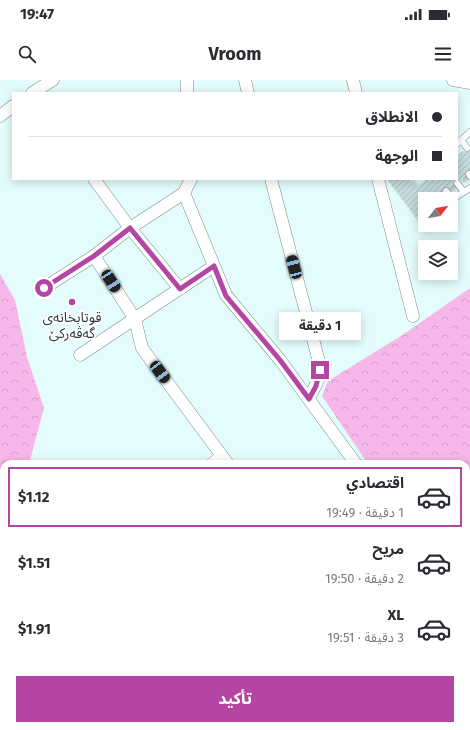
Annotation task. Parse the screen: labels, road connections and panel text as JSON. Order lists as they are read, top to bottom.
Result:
{
  "places": ["قوتابخانەی گەڤەرکێ"],
  "north": "top right",
  "page": {
    "status": "19:47",
    "header": "Vroom",
    "banner": ["الانطلاق", "الوجهة"],
    "bubble": "1 دقيقة",
    "list": [
      {
        "name": "اقتصادي",
        "note": "1 دقيقة · 19:49",
        "value": "$1.12"
      },
      {
        "name": "مريح",
        "note": "2 دقيقة · 19:50",
        "value": "$1.51"
      },
      {
        "name": "XL",
        "note": "3 دقيقة · 19:51",
        "value": "$1.91"
      }
    ],
    "buttons": "تأكيد"
  }
}
